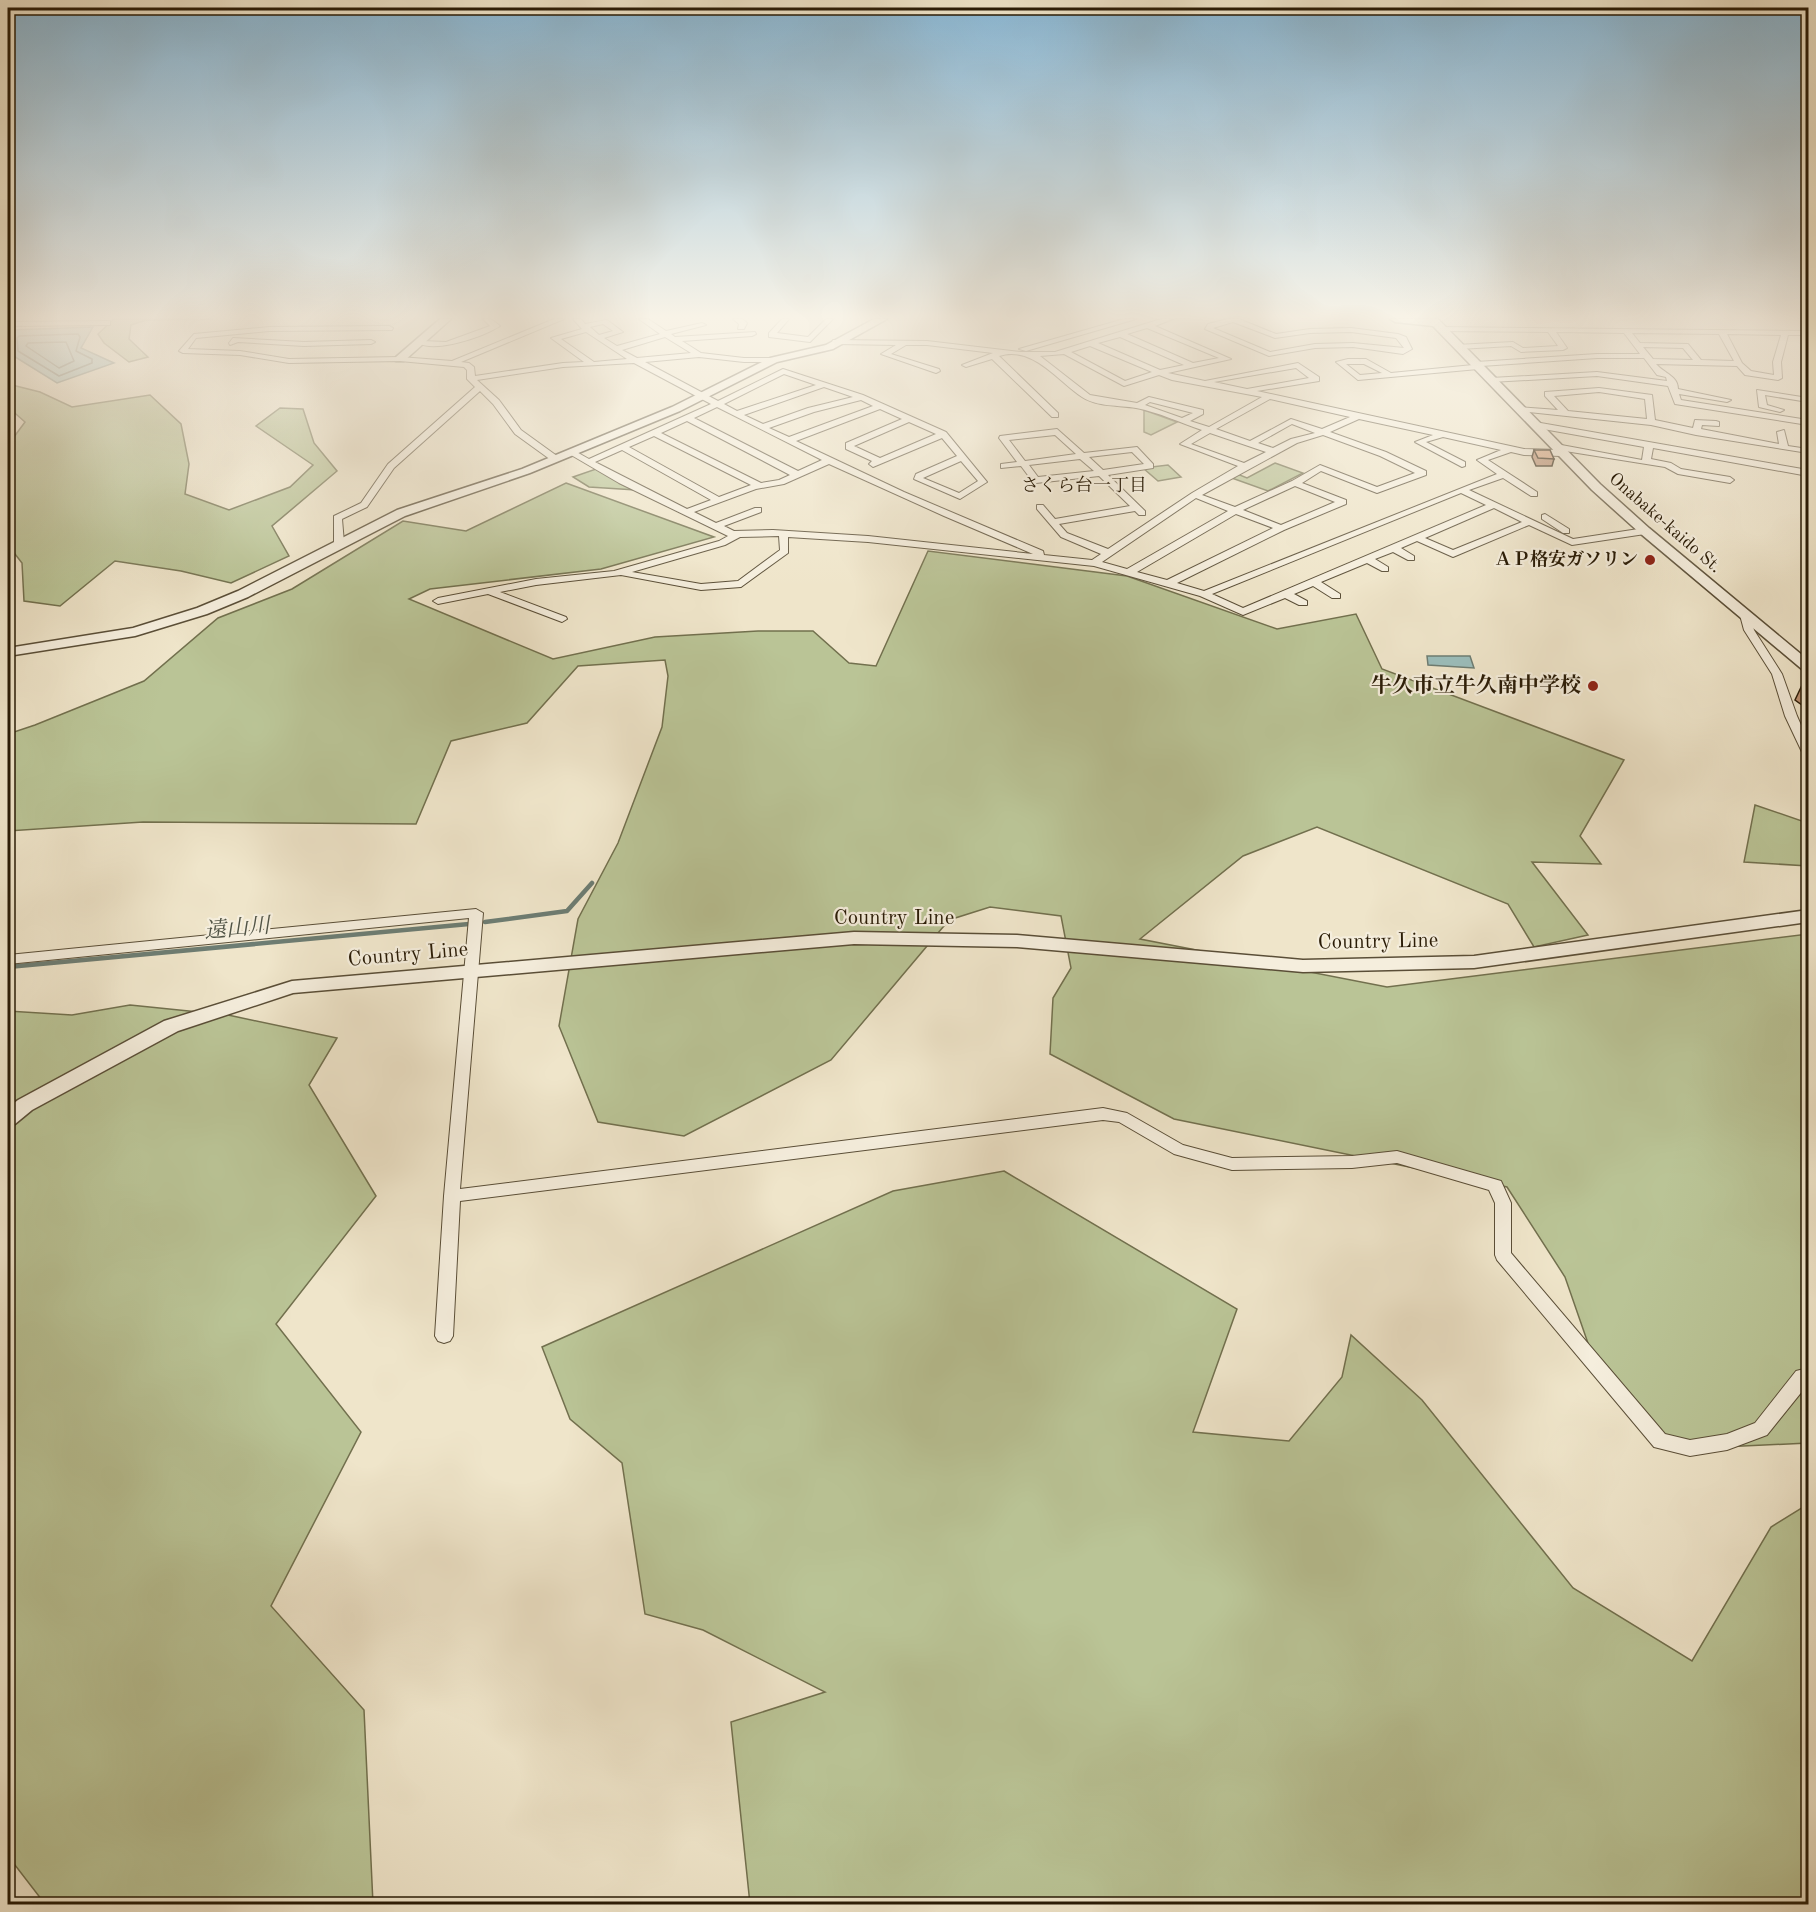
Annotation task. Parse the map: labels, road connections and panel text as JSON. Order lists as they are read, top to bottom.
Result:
{
  "streets": {
    "street": ["Onabake-kaido St.", "Country Line"]
  },
  "districts": ["さくら台一丁目"],
  "water": ["遠山川"],
  "places": ["ＡＰ格安ガソリン", "牛久市立牛久南中学校"]
}
